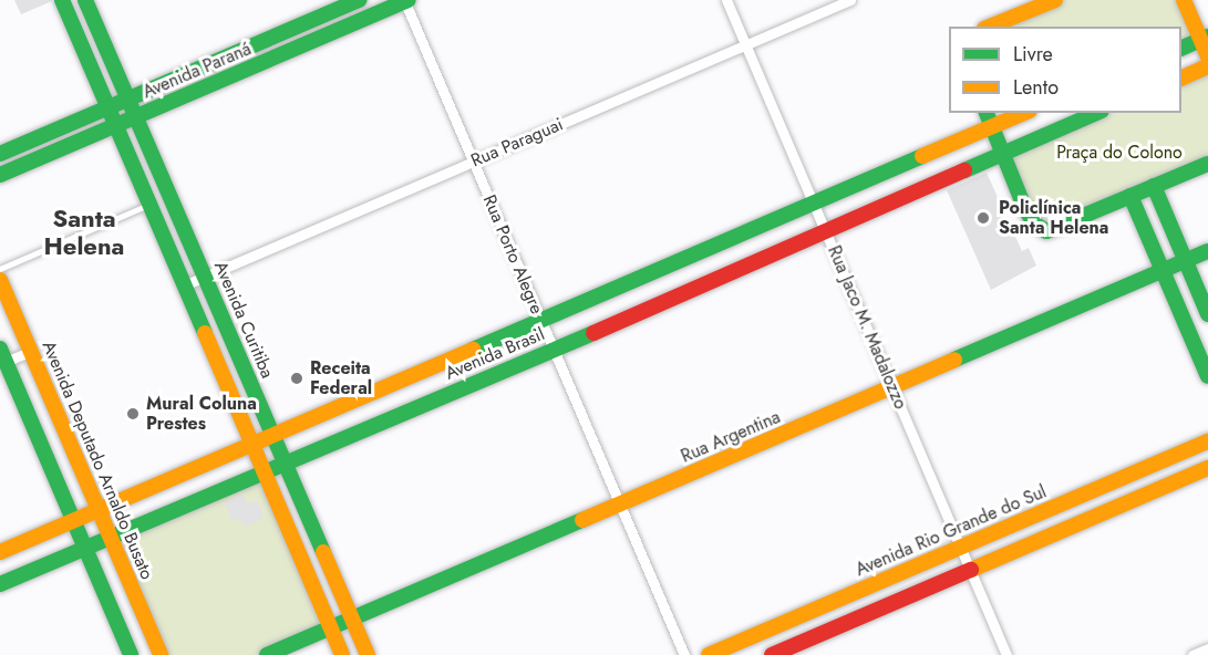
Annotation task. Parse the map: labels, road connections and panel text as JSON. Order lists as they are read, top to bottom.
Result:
{
  "streets": {
    "street": [
      "Avenida Paraná",
      "Rua Paraguai",
      "Rua Porto Alegre",
      "Avenida Curitiba",
      "Rua Jaco M. Madalozzo",
      "Avenida Brasil",
      "Rua Argentina",
      "Avenida Deputado Arnaldo Busato",
      "Avenida Rio Grande do Sul"
    ]
  },
  "crossings": [
    ["Avenida Paraná", "Rua Porto Alegre"],
    ["Avenida Paraná", "Avenida Curitiba"],
    ["Rua Paraguai", "Rua Porto Alegre"],
    ["Rua Paraguai", "Avenida Curitiba"],
    ["Rua Paraguai", "Rua Jaco M. Madalozzo"],
    ["Rua Porto Alegre", "Avenida Brasil"],
    ["Rua Porto Alegre", "Rua Argentina"],
    ["Avenida Curitiba", "Avenida Brasil"],
    ["Avenida Curitiba", "Rua Argentina"],
    ["Rua Jaco M. Madalozzo", "Avenida Brasil"],
    ["Rua Jaco M. Madalozzo", "Rua Argentina"],
    ["Rua Jaco M. Madalozzo", "Avenida Rio Grande do Sul"],
    ["Avenida Brasil", "Avenida Deputado Arnaldo Busato"]
  ],
  "districts": ["Santa Helena"],
  "parks": ["Praça do Colono"],
  "places": ["Policlínica Santa Helena", "Receita Federal", "Mural Coluna Prestes"],
  "legend": ["Livre", "Lento"]
}
